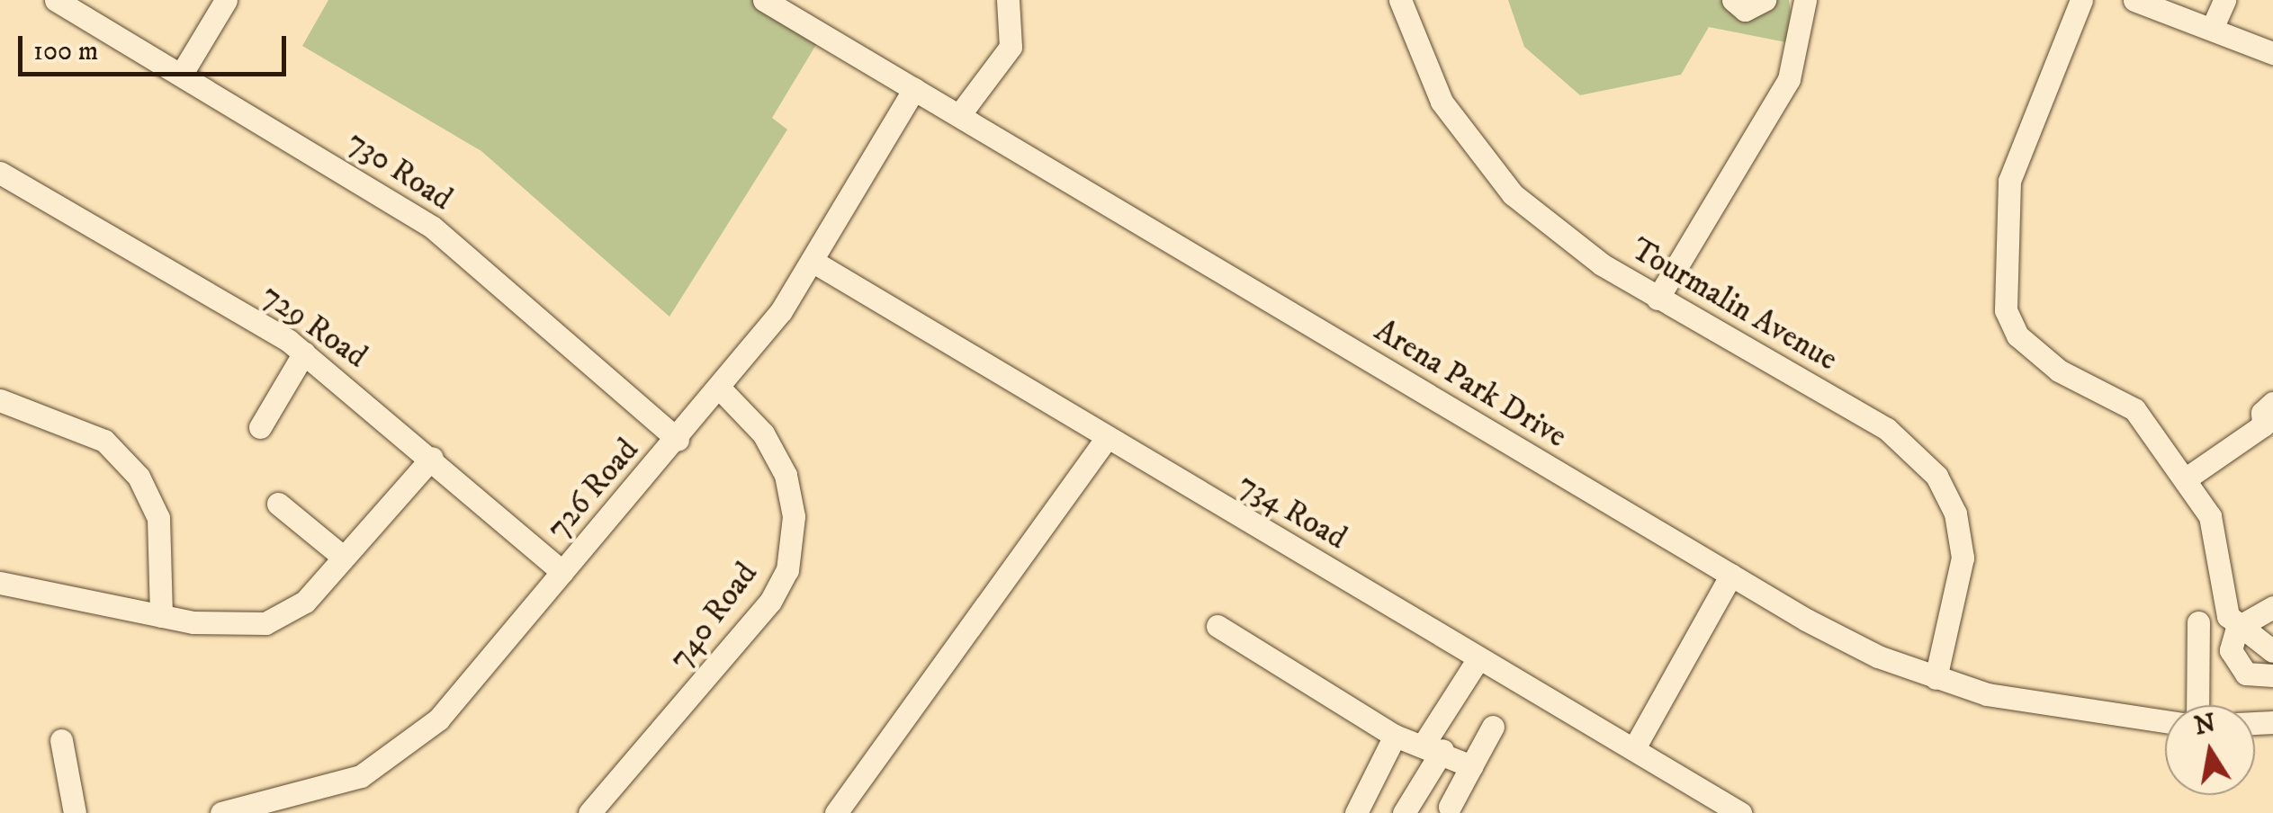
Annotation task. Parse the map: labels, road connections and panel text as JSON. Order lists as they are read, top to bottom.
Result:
{
  "streets": {
    "street": [
      "730 Road",
      "Tourmalin Avenue",
      "729 Road",
      "Arena Park Drive",
      "726 Road",
      "734 Road",
      "740 Road"
    ]
  },
  "crossings": [
    ["730 Road", "726 Road"],
    ["Tourmalin Avenue", "Arena Park Drive"],
    ["729 Road", "726 Road"],
    ["Arena Park Drive", "726 Road"],
    ["726 Road", "734 Road"],
    ["726 Road", "740 Road"]
  ],
  "scale_bar": "100 m",
  "north": "top"
}
